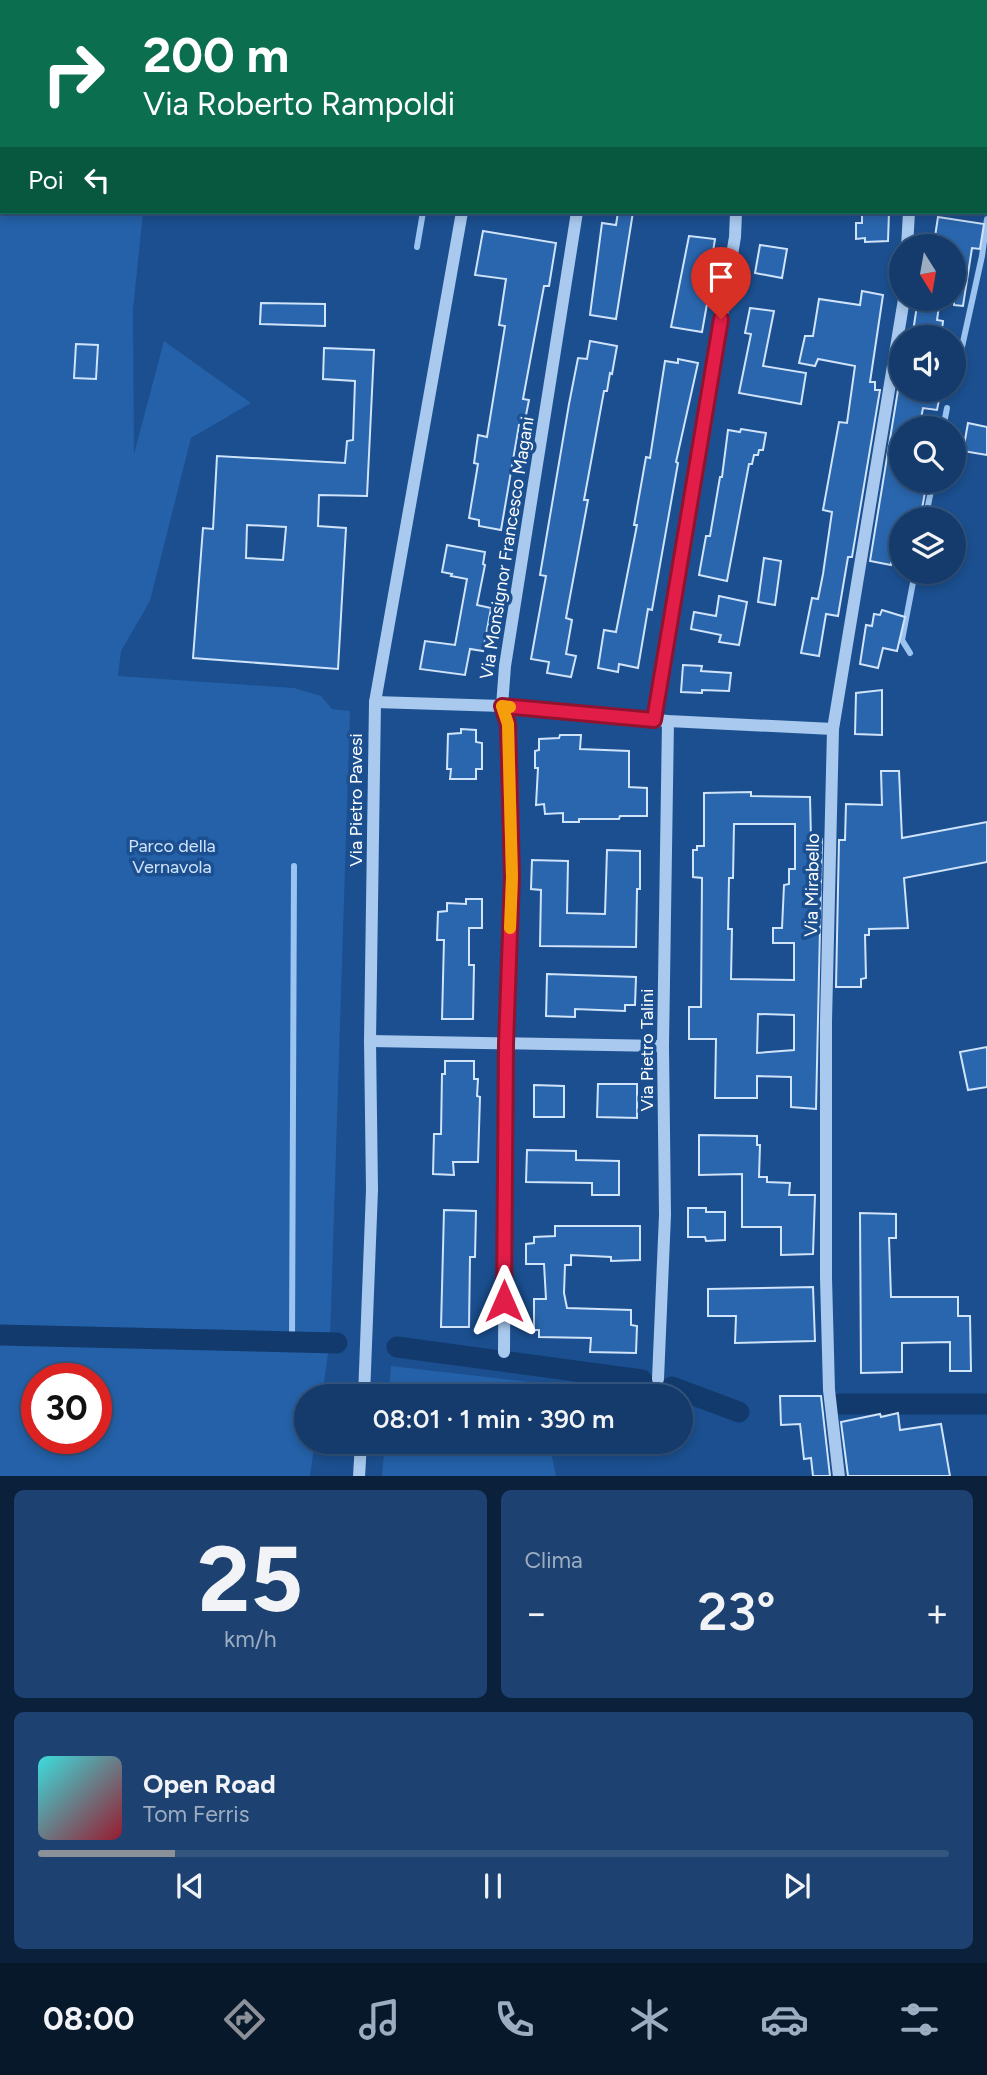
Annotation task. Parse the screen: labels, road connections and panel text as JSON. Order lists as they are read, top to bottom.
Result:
{
  "streets": {
    "street": [
      "Via Monsignor Francesco Magani",
      "Via Pietro Pavesi",
      "Via Mirabello",
      "Via Pietro Talini"
    ]
  },
  "parks": ["Parco della Vernavola"],
  "north": "bottom",
  "page": {
    "turn": ["200 m", "Via Roberto Rampoldi"],
    "then": "Poi",
    "limit": "30",
    "trip": "08:01 · 1 min · 390 m",
    "tile": [
      ["25", "km/h"],
      "Clima"
    ],
    "heat": ["−", "23°", "+"],
    "song": ["Open Road", "Tom Ferris"],
    "tabs": "08:00"
  }
}
